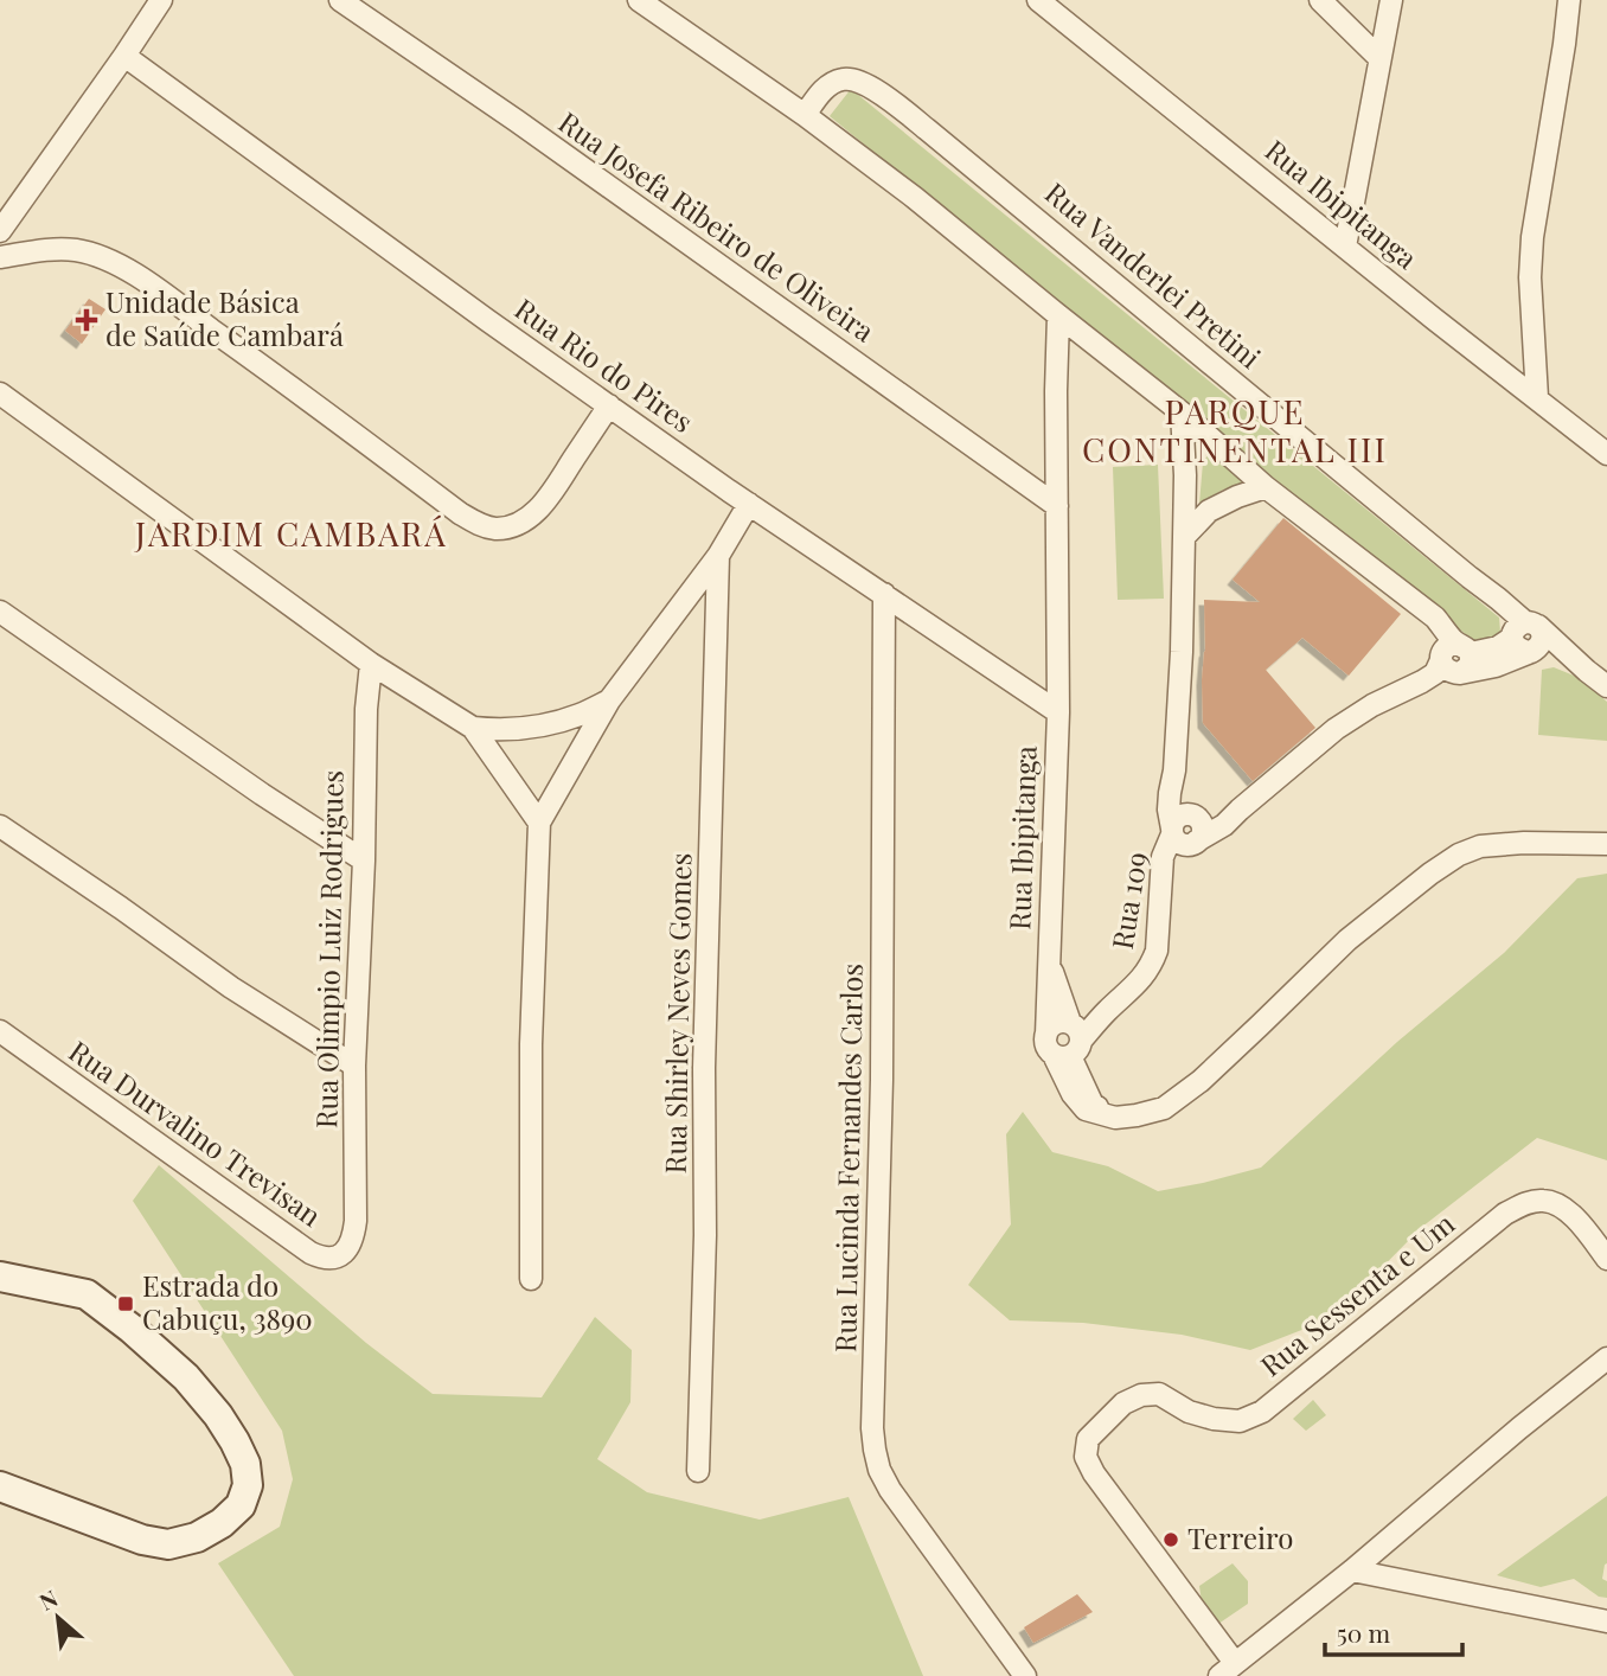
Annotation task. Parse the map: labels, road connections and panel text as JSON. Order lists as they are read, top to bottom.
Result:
{
  "streets": {
    "street": [
      "Rua Ibipitanga",
      "Rua Josefa Ribeiro de Oliveira",
      "Rua Vanderlei Pretini",
      "Rua Rio do Pires",
      "Rua 109",
      "Rua Olimpio Luiz Rodrigues",
      "Rua Shirley Neves Gomes",
      "Rua Durvalino Trevisan",
      "Rua Lucinda Fernandes Carlos",
      "Rua Sessenta e Um"
    ]
  },
  "crossings": [
    ["Rua Ibipitanga", "Rua Josefa Ribeiro de Oliveira"],
    ["Rua Ibipitanga", "Rua Rio do Pires"],
    ["Rua Ibipitanga", "Rua 109"],
    ["Rua Rio do Pires", "Rua Lucinda Fernandes Carlos"],
    ["Rua Olimpio Luiz Rodrigues", "Rua Durvalino Trevisan"]
  ],
  "districts": ["PARQUE CONTINENTAL III", "JARDIM CAMBARÁ"],
  "places": {
    "health": ["Unidade Básica de Saúde Cambará"],
    "transit": ["Estrada do Cabuçu, 3890"],
    "other": ["Terreiro"]
  },
  "scale_bar": "50 m",
  "north": "top left"
}
